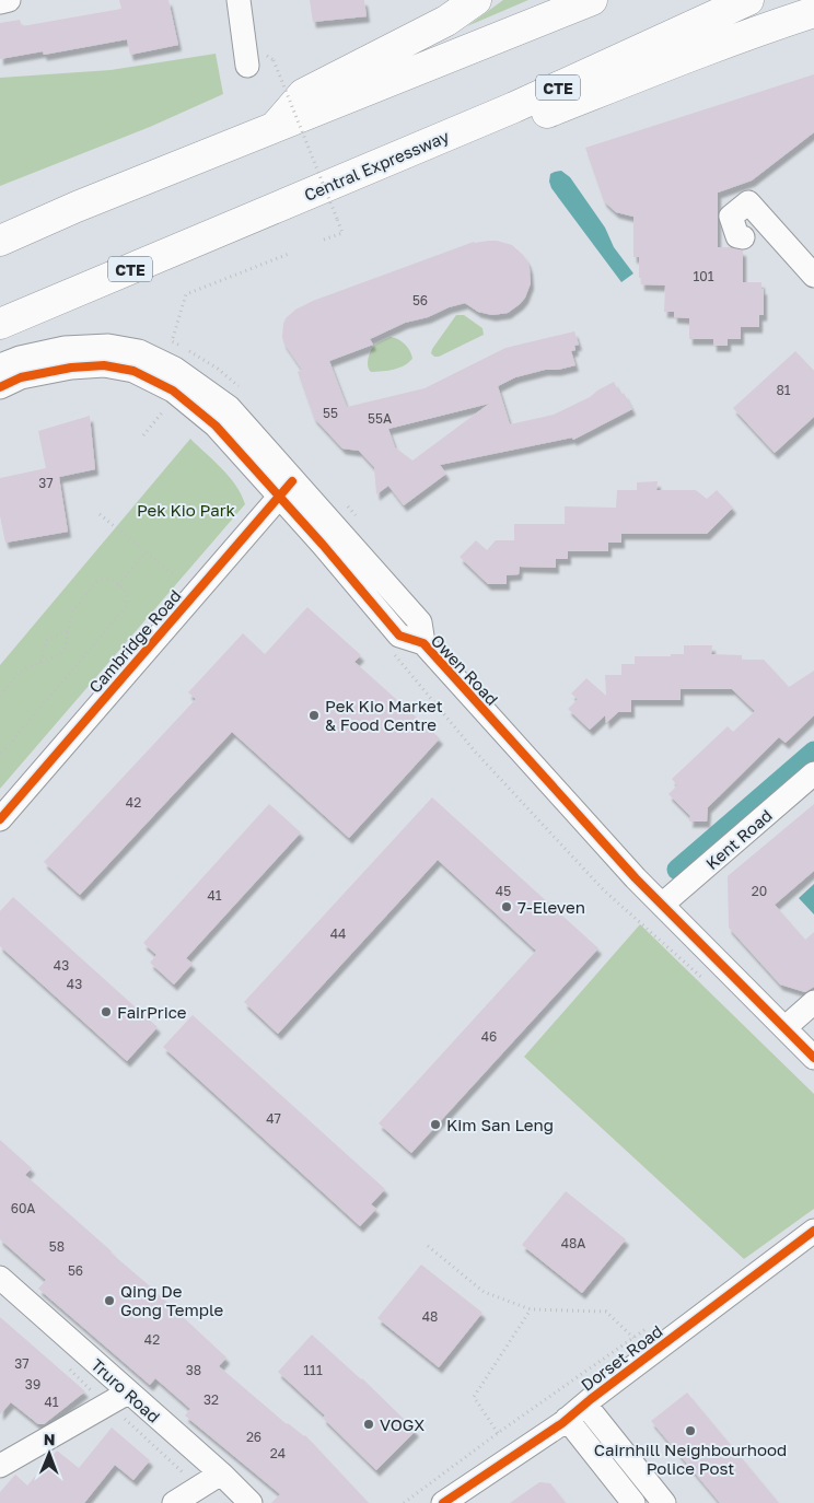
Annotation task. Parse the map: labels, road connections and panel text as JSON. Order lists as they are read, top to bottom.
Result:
{
  "streets": {
    "highway": ["CTE", "Central Expressway"],
    "street": [
      "Cambridge Road",
      "Owen Road",
      "Kent Road",
      "Dorset Road",
      "Truro Road"
    ]
  },
  "crossings": [
    ["Cambridge Road", "Owen Road"],
    ["Owen Road", "Kent Road"]
  ],
  "parks": ["Pek Kio Park"],
  "places": [
    "Pek Kio Market & Food Centre",
    "7-Eleven",
    "FairPrice",
    "Kim San Leng",
    "Qing De Gong Temple",
    "VOGX",
    "Cairnhill Neighbourhood Police Post"
  ],
  "house_numbers": [
    "101",
    "56",
    "81",
    "55",
    "55A",
    "37",
    "42",
    "45",
    "20",
    "41",
    "44",
    "43",
    "43",
    "46",
    "47",
    "60A",
    "48A",
    "58",
    "56",
    "48",
    "42",
    "37",
    "38",
    "111",
    "39",
    "32",
    "41",
    "26",
    "24"
  ],
  "north": "top"
}
